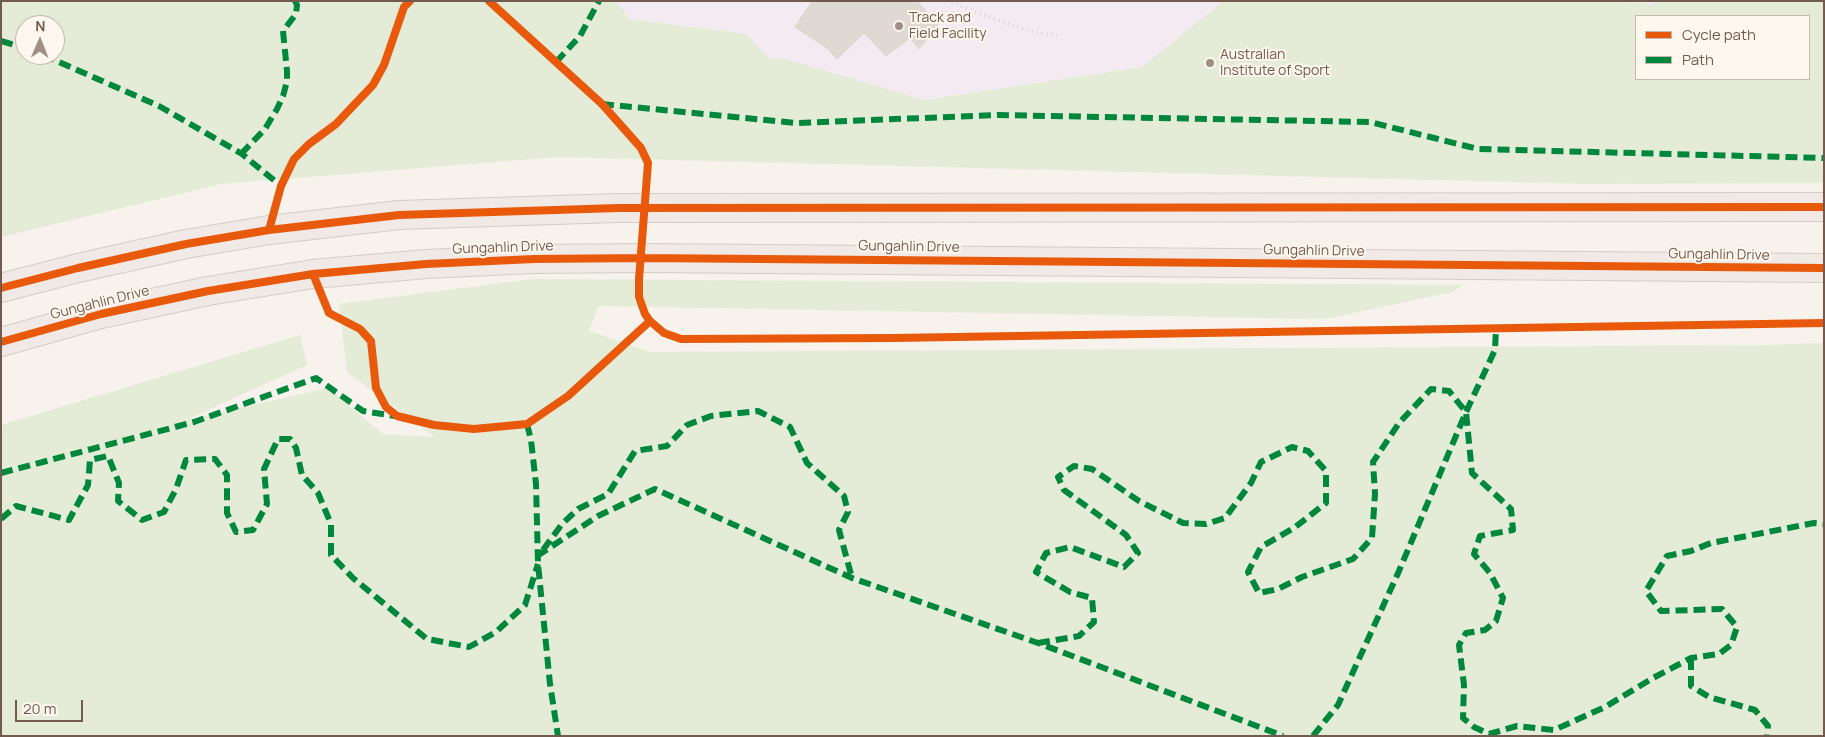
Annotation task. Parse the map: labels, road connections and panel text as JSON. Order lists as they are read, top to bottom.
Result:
{
  "streets": {
    "highway": ["Gungahlin Drive"]
  },
  "places": ["Track and Field Facility", "Australian Institute of Sport"],
  "legend": ["Cycle path", "Path"],
  "scale_bar": "20 m",
  "north": "top"
}
